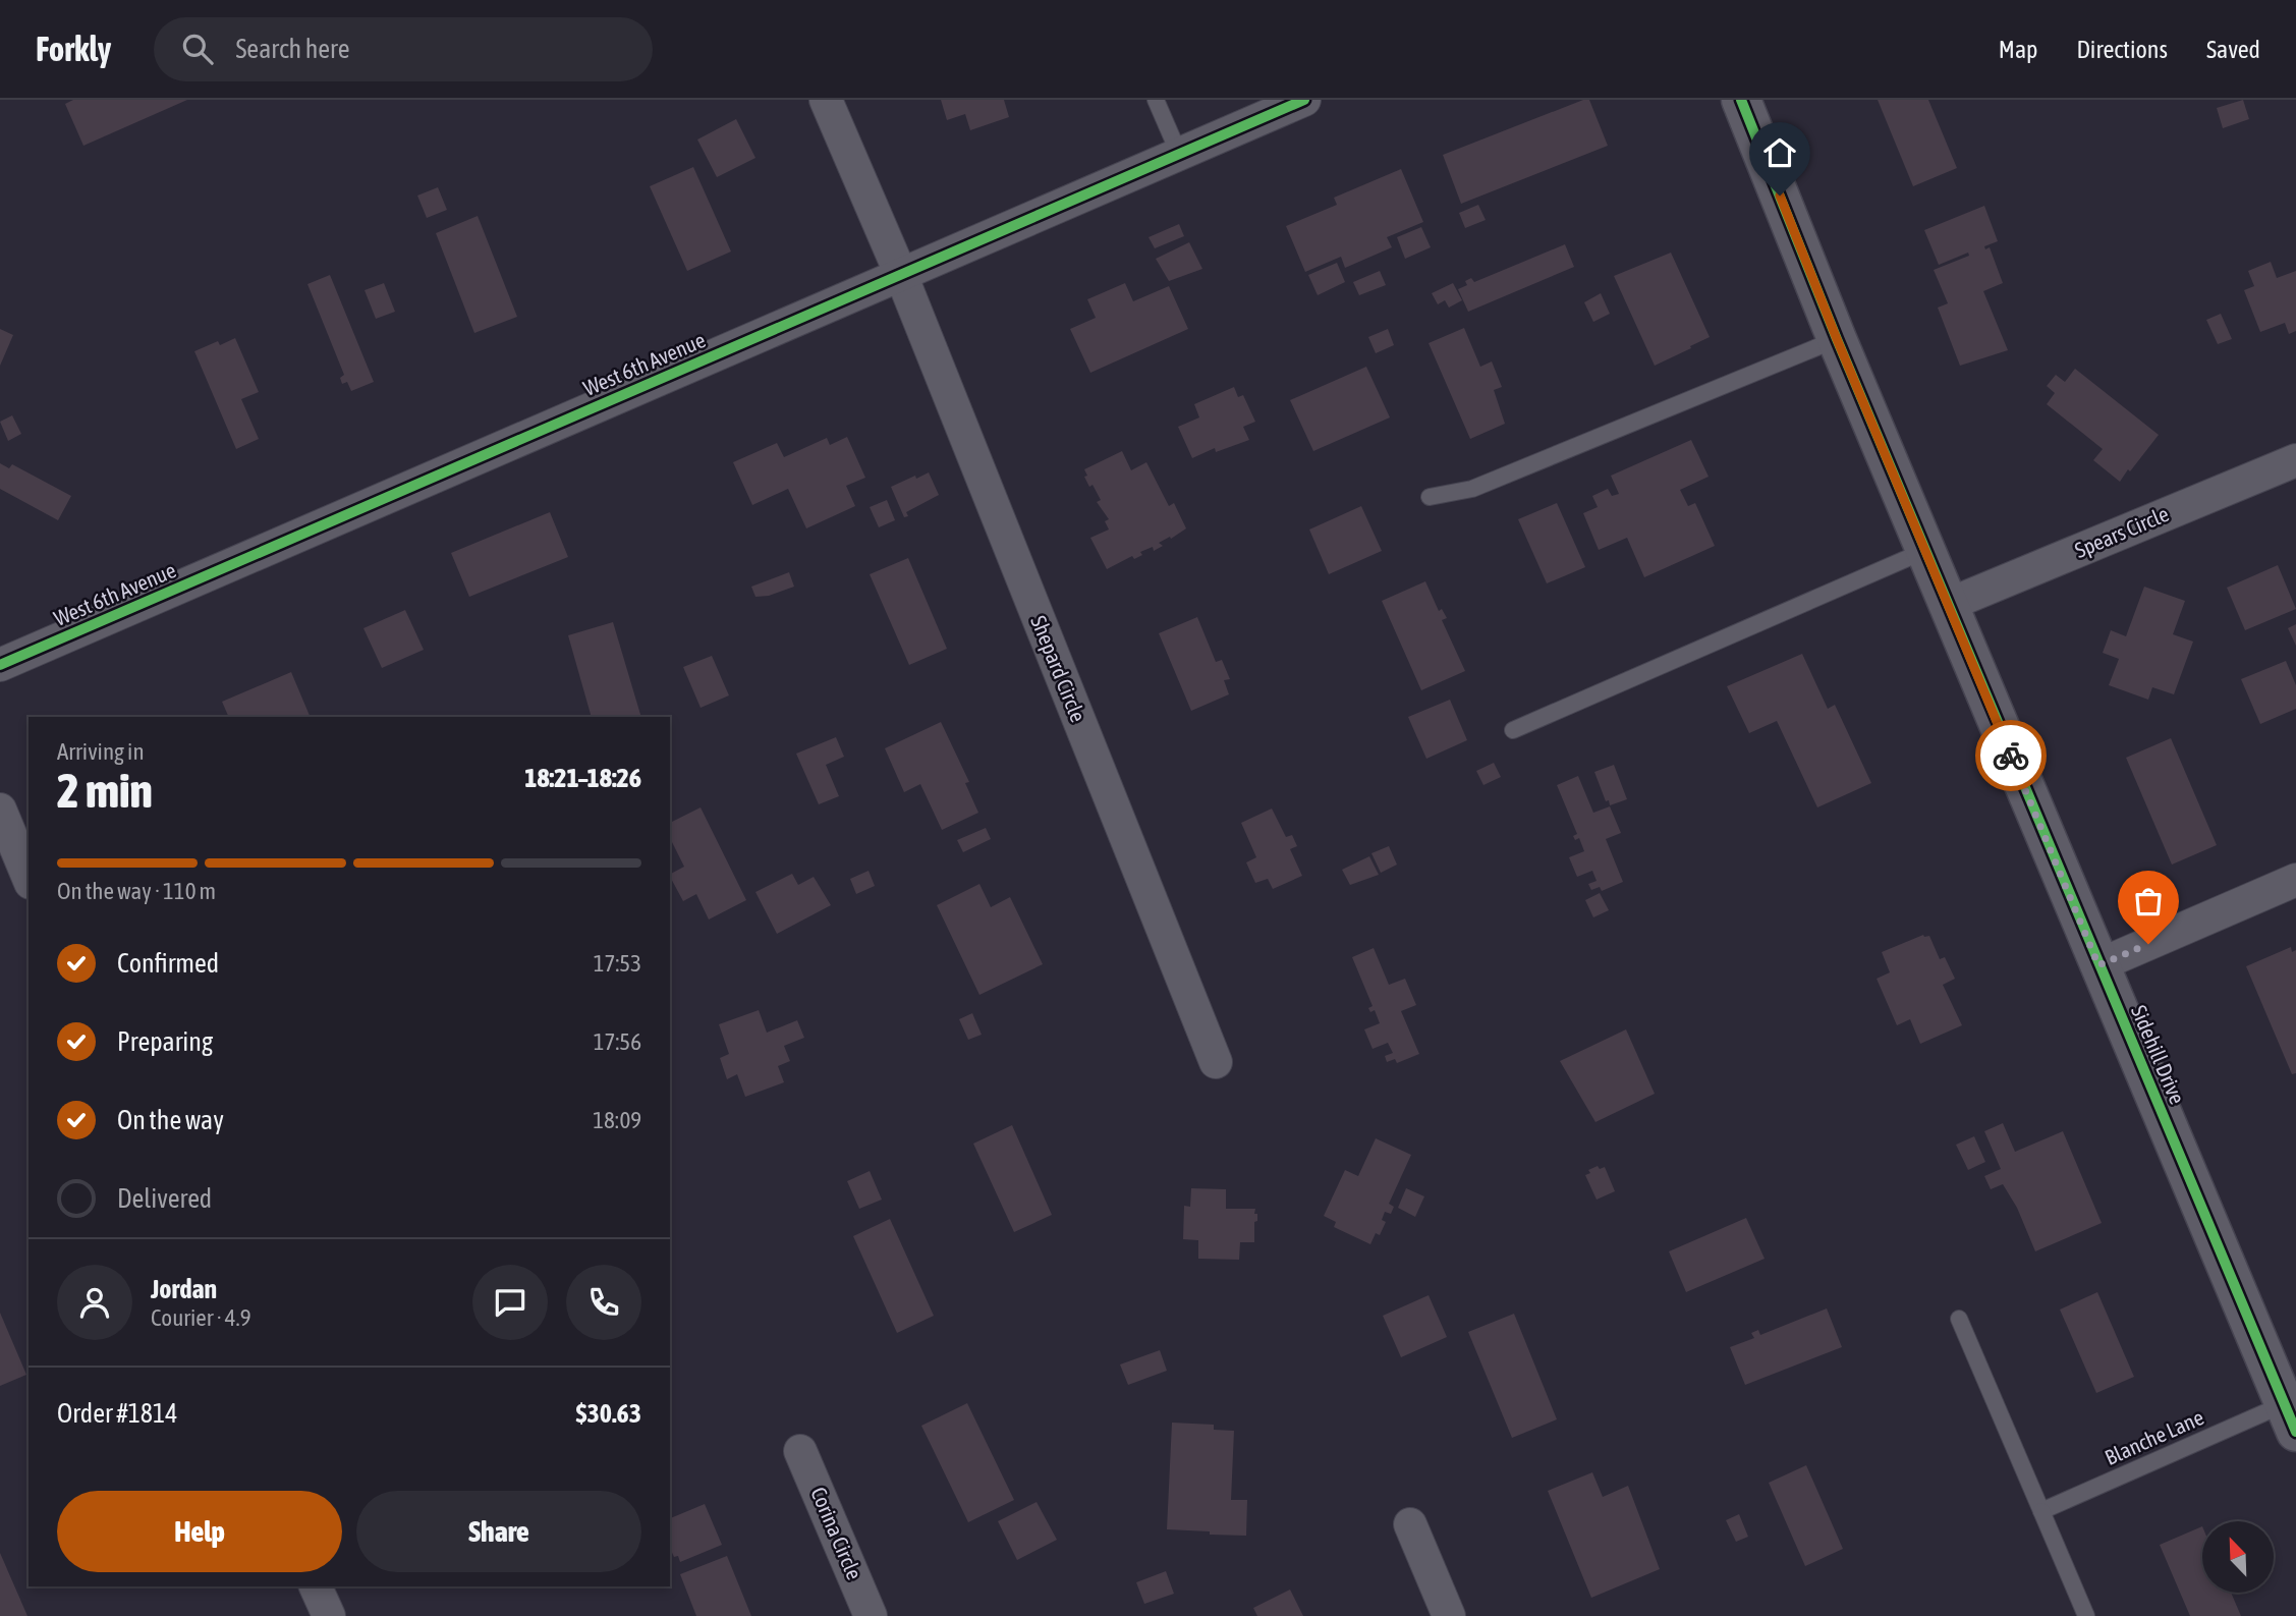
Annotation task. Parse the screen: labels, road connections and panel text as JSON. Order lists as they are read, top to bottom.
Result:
{
  "streets": {
    "street": [
      "West 6th Avenue",
      "Spears Circle",
      "Shepard Circle",
      "Sidehill Drive",
      "Corina Circle"
    ],
    "lane": ["Blanche Lane"]
  },
  "crossings": [
    ["West 6th Avenue", "Shepard Circle"],
    ["Spears Circle", "Sidehill Drive"],
    ["Sidehill Drive", "Blanche Lane"]
  ],
  "north": "top left",
  "page": {
    "header": "Forkly",
    "search": "Search here",
    "nav": ["Map", "Directions", "Saved"],
    "heading": ["2 min", "Arriving in", "18:21–18:26"],
    "panel": [
      "Jordan",
      "Courier · 4.9",
      "Order #1814",
      "$30.63"
    ],
    "bar": "On the way · 110 m",
    "list": [
      ["Confirmed", "17:53"],
      ["Preparing", "17:56"],
      ["On the way", "18:09"],
      "Delivered"
    ],
    "buttons": ["Help", "Share"]
  }
}
